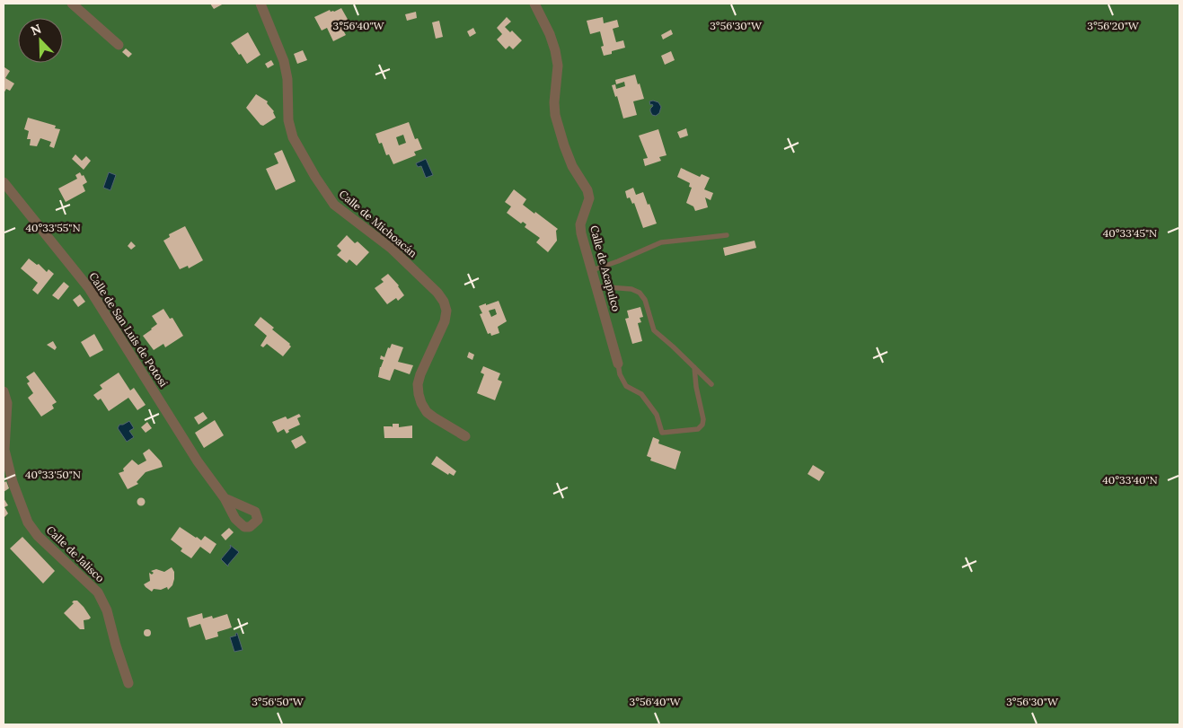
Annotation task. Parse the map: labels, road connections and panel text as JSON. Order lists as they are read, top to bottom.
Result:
{
  "streets": {
    "street": [
      "Calle de Michoacán",
      "Calle de Acapulco",
      "Calle de San Luis de Potosí",
      "Calle de Jalisco"
    ]
  },
  "north": "top left",
  "coordinates": [
    "3°56'40\"W",
    "3°56'30\"W",
    "3°56'20\"W",
    "40°33'55\"N",
    "40°33'45\"N",
    "40°33'50\"N",
    "40°33'40\"N",
    "3°56'50\"W"
  ]
}
